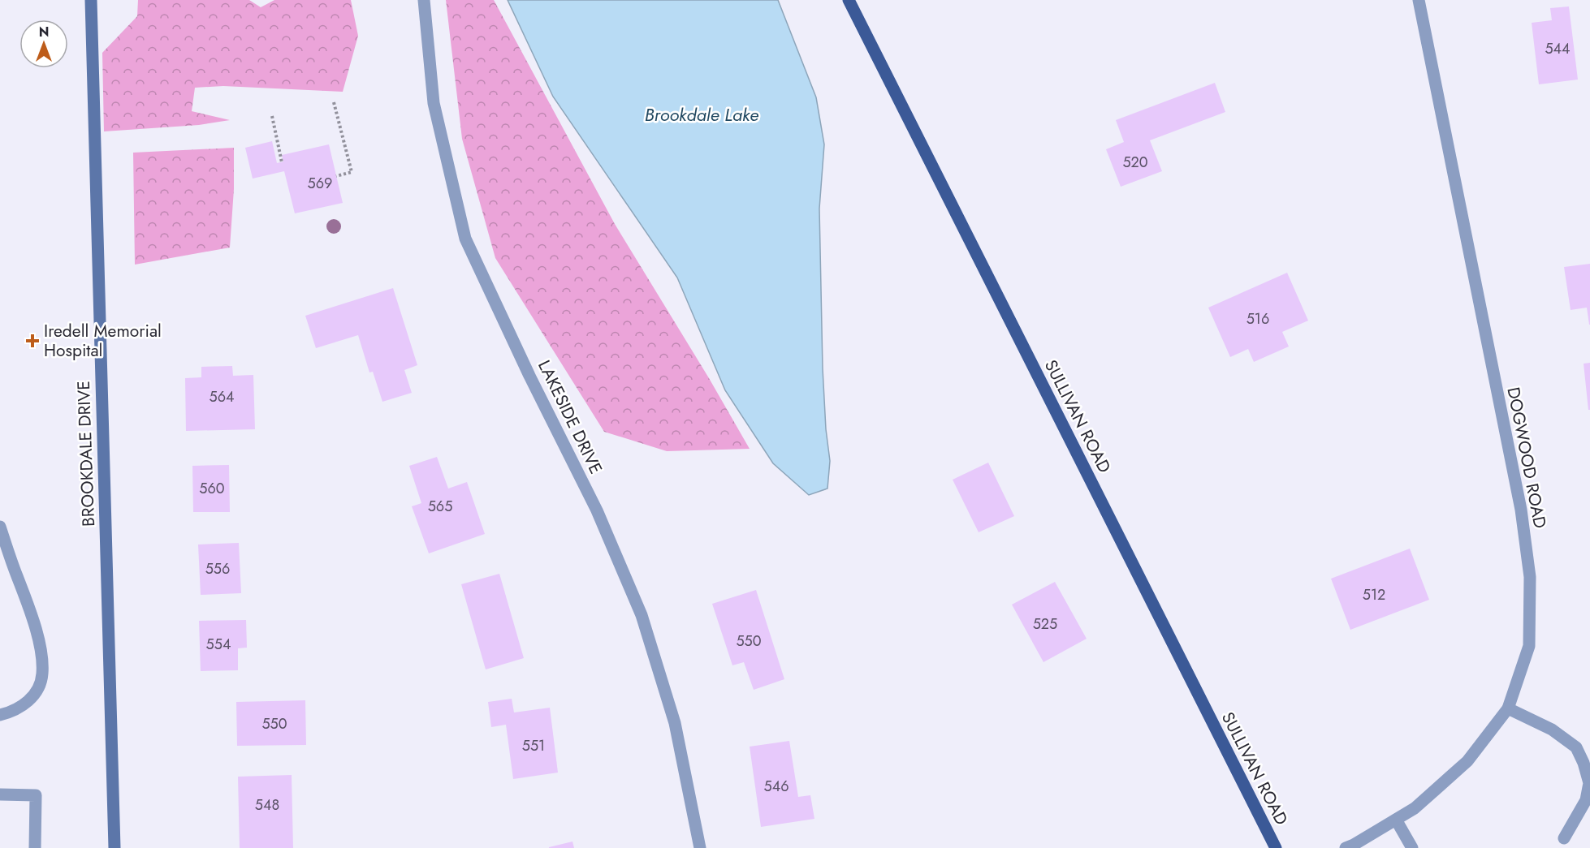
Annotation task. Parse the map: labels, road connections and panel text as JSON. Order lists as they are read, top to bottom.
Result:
{
  "streets": {
    "main road": ["SULLIVAN ROAD", "BROOKDALE DRIVE"],
    "street": ["LAKESIDE DRIVE", "DOGWOOD ROAD"]
  },
  "water": ["Brookdale Lake"],
  "places": {
    "health": ["Iredell Memorial Hospital"]
  },
  "house_numbers": [
    "544",
    "520",
    "569",
    "516",
    "564",
    "560",
    "565",
    "556",
    "512",
    "525",
    "550",
    "554",
    "550",
    "551",
    "546",
    "548"
  ],
  "north": "top"
}
